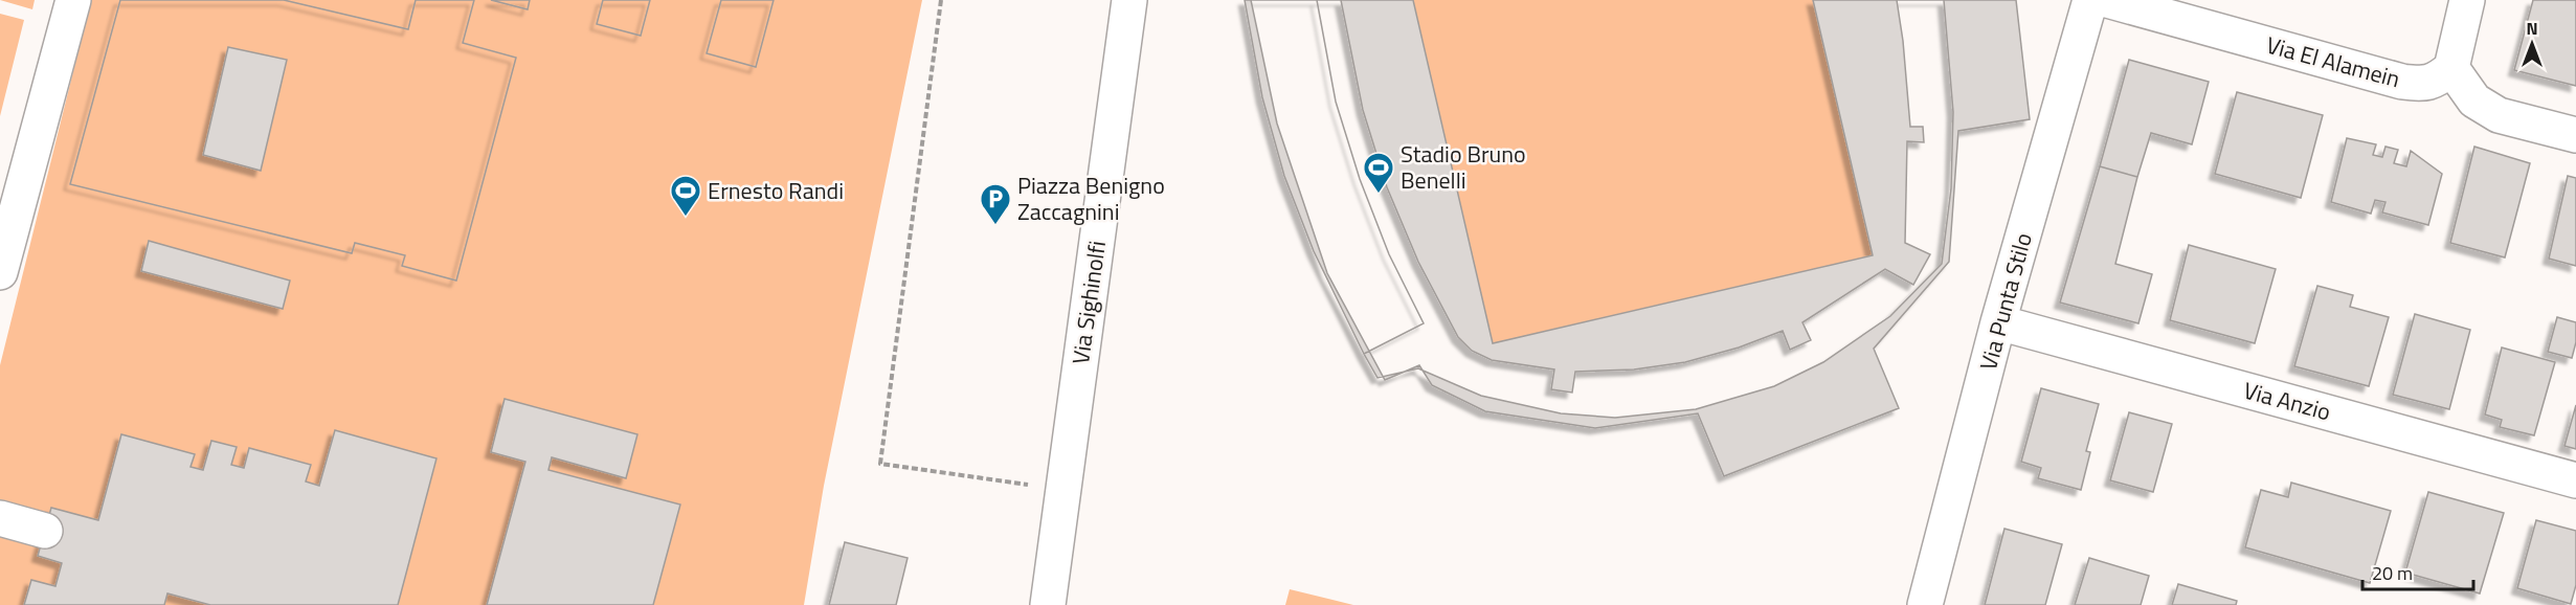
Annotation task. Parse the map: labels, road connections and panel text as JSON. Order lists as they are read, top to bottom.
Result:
{
  "streets": {
    "street": [
      "Via El Alamein",
      "Via Punta Stilo",
      "Via Sighinolfi",
      "Via Anzio"
    ]
  },
  "crossings": [
    ["Via Punta Stilo", "Via Anzio"]
  ],
  "places": {
    "sports": ["Stadio Bruno Benelli", "Ernesto Randi"],
    "parking": ["Piazza Benigno Zaccagnini"]
  },
  "scale_bar": "20 m",
  "north": "top"
}
